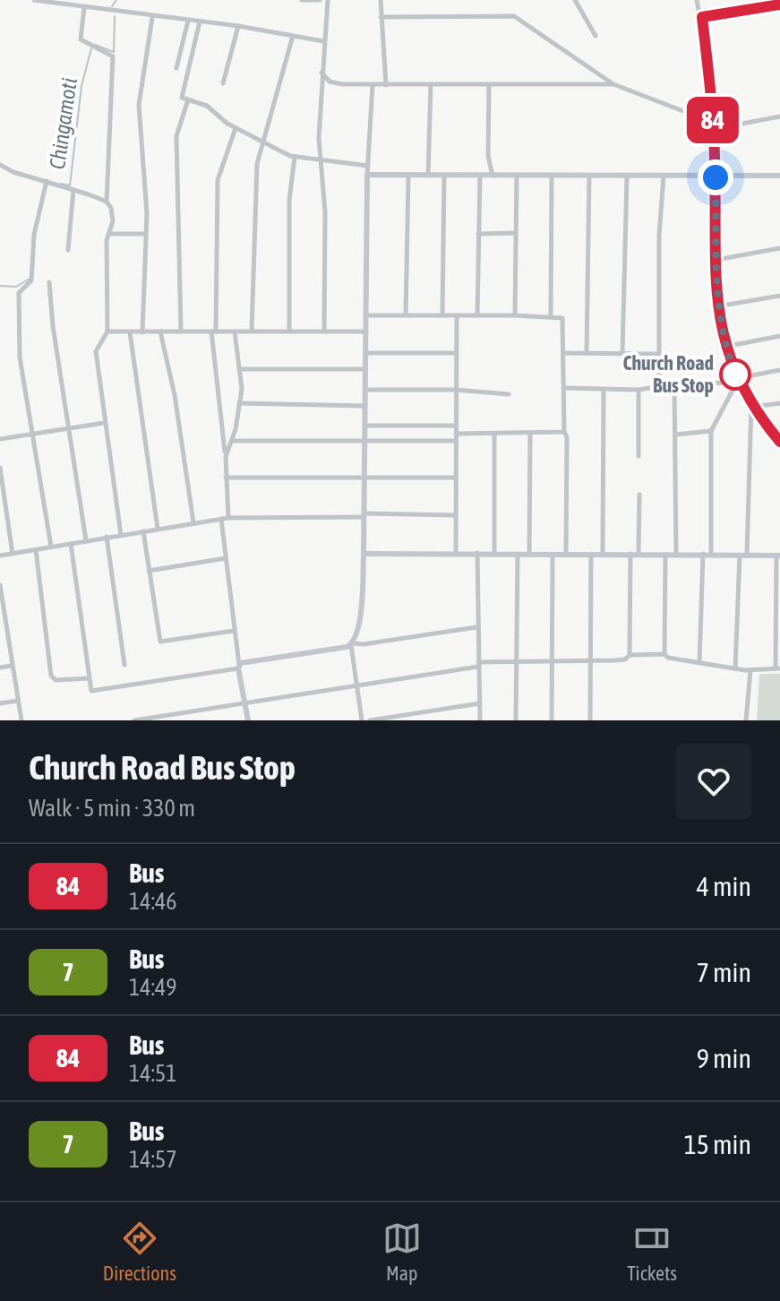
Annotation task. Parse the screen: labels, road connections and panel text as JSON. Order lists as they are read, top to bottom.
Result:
{
  "water": ["Chingamoti"],
  "places": ["Church Road Bus Stop"],
  "lines": ["bus line 84"],
  "page": {
    "on_map": "84",
    "heading": ["Church Road Bus Stop", "Walk · 5 min · 330 m"],
    "list": [
      {
        "mark": "84",
        "name": "Bus",
        "note": "14:46",
        "value": "4 min"
      },
      {
        "mark": "7",
        "name": "Bus",
        "note": "14:49",
        "value": "7 min"
      },
      {
        "mark": "84",
        "name": "Bus",
        "note": "14:51",
        "value": "9 min"
      },
      {
        "mark": "7",
        "name": "Bus",
        "note": "14:57",
        "value": "15 min"
      }
    ],
    "tabs": ["Directions", "Map", "Tickets"]
  }
}
